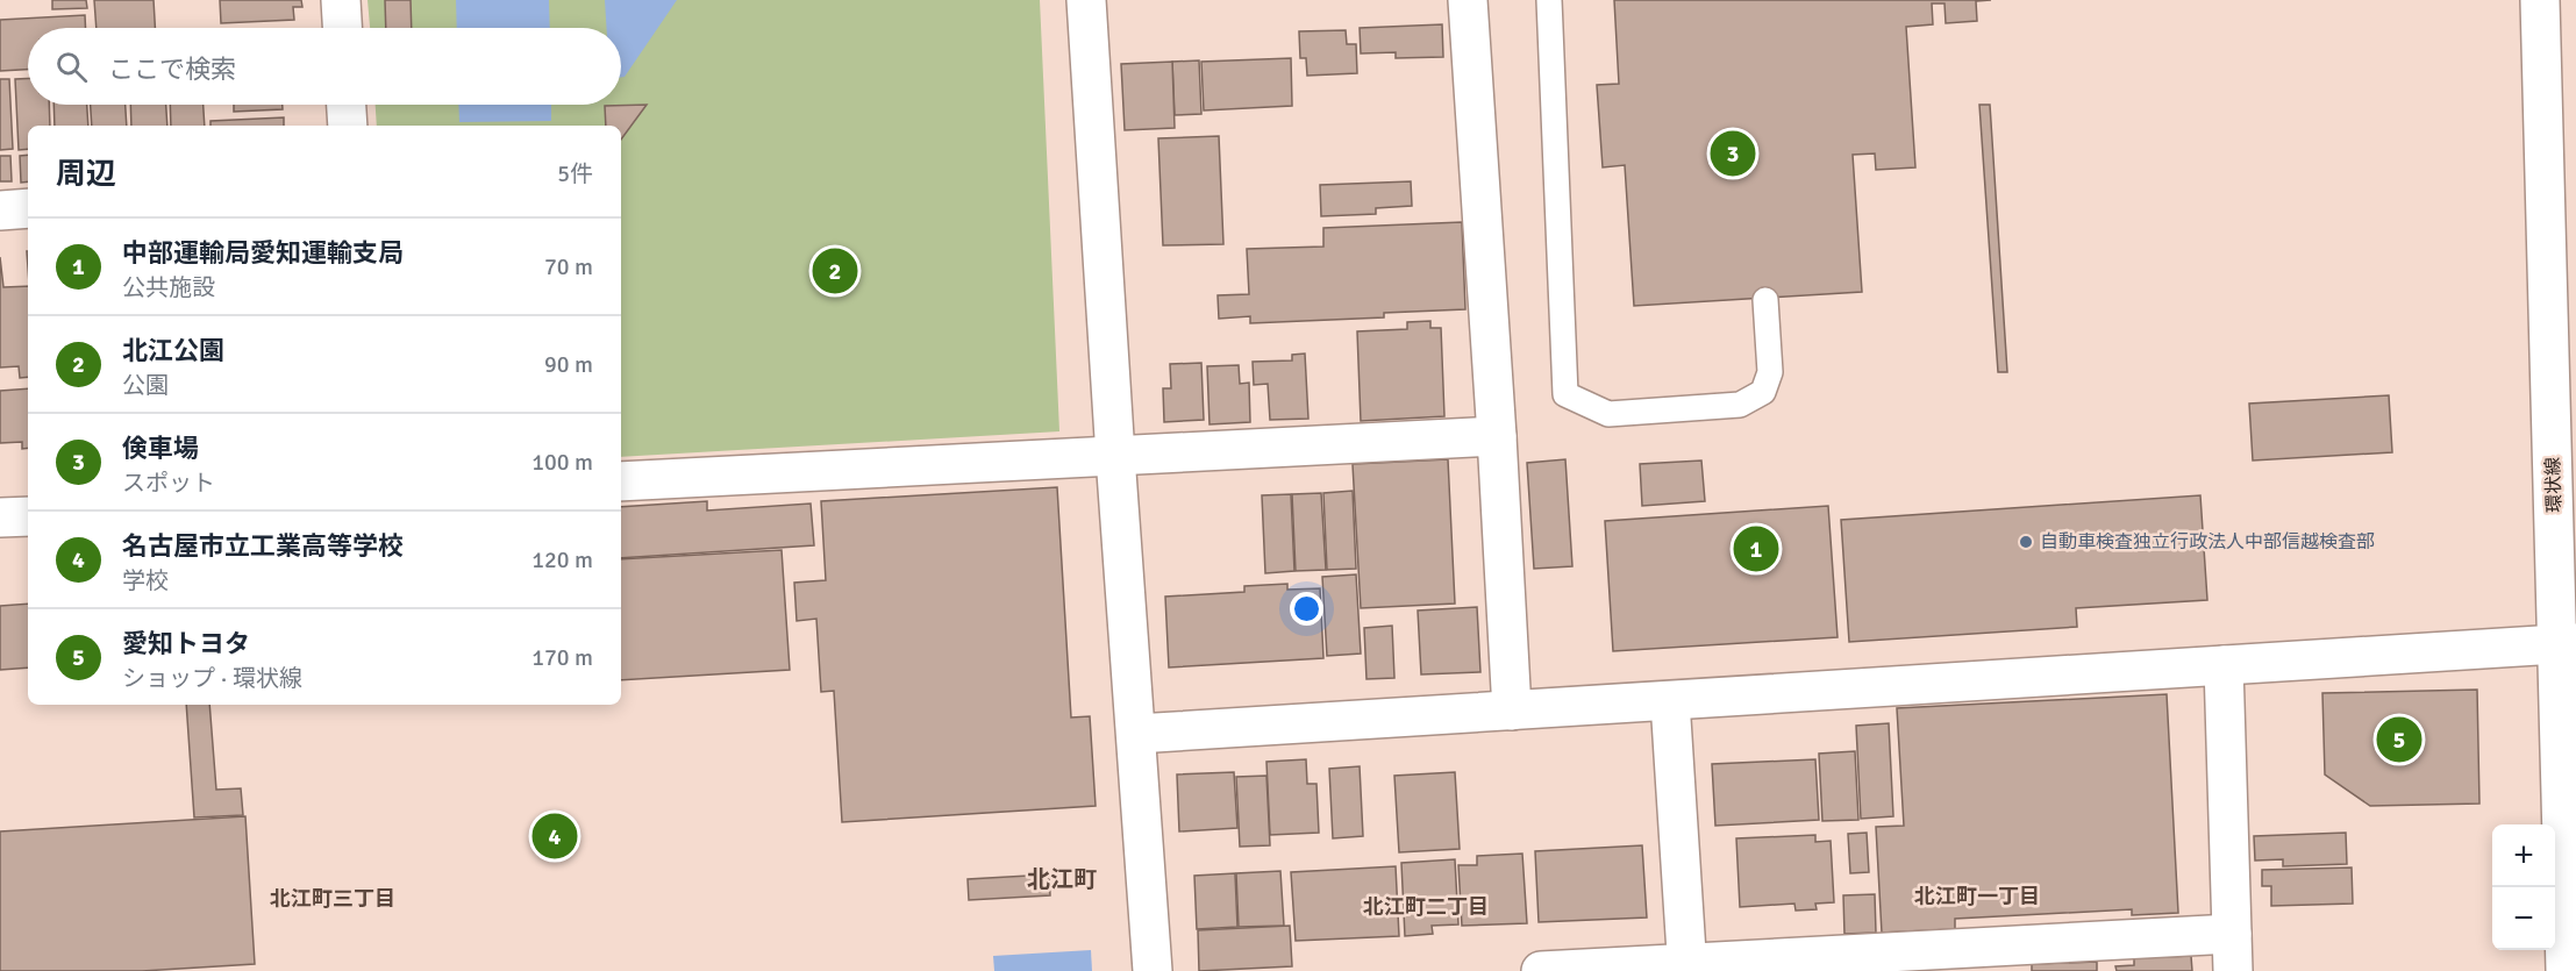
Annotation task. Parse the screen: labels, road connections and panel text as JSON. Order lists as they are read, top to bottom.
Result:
{
  "streets": {
    "street": ["環状線"]
  },
  "districts": [
    "北江町",
    "北江町一丁目",
    "北江町三丁目",
    "北江町二丁目"
  ],
  "places": ["自動車検査独立行政法人中部信越検査部"],
  "page": {
    "search": "ここで検索",
    "heading": ["周辺", "5件"],
    "pins": [
      "3",
      "2",
      "1",
      "5",
      "4"
    ],
    "list": [
      {
        "mark": "1",
        "name": "中部運輸局愛知運輸支局",
        "note": "公共施設",
        "value": "70 m"
      },
      {
        "mark": "2",
        "name": "北江公園",
        "note": "公園",
        "value": "90 m"
      },
      {
        "mark": "3",
        "name": "倹車場",
        "note": "スポット",
        "value": "100 m"
      },
      {
        "mark": "4",
        "name": "名古屋市立工業高等学校",
        "note": "学校",
        "value": "120 m"
      },
      {
        "mark": "5",
        "name": "愛知トヨタ",
        "note": "ショップ · 環状線",
        "value": "170 m"
      }
    ],
    "map_buttons": ["+", "−"]
  }
}
